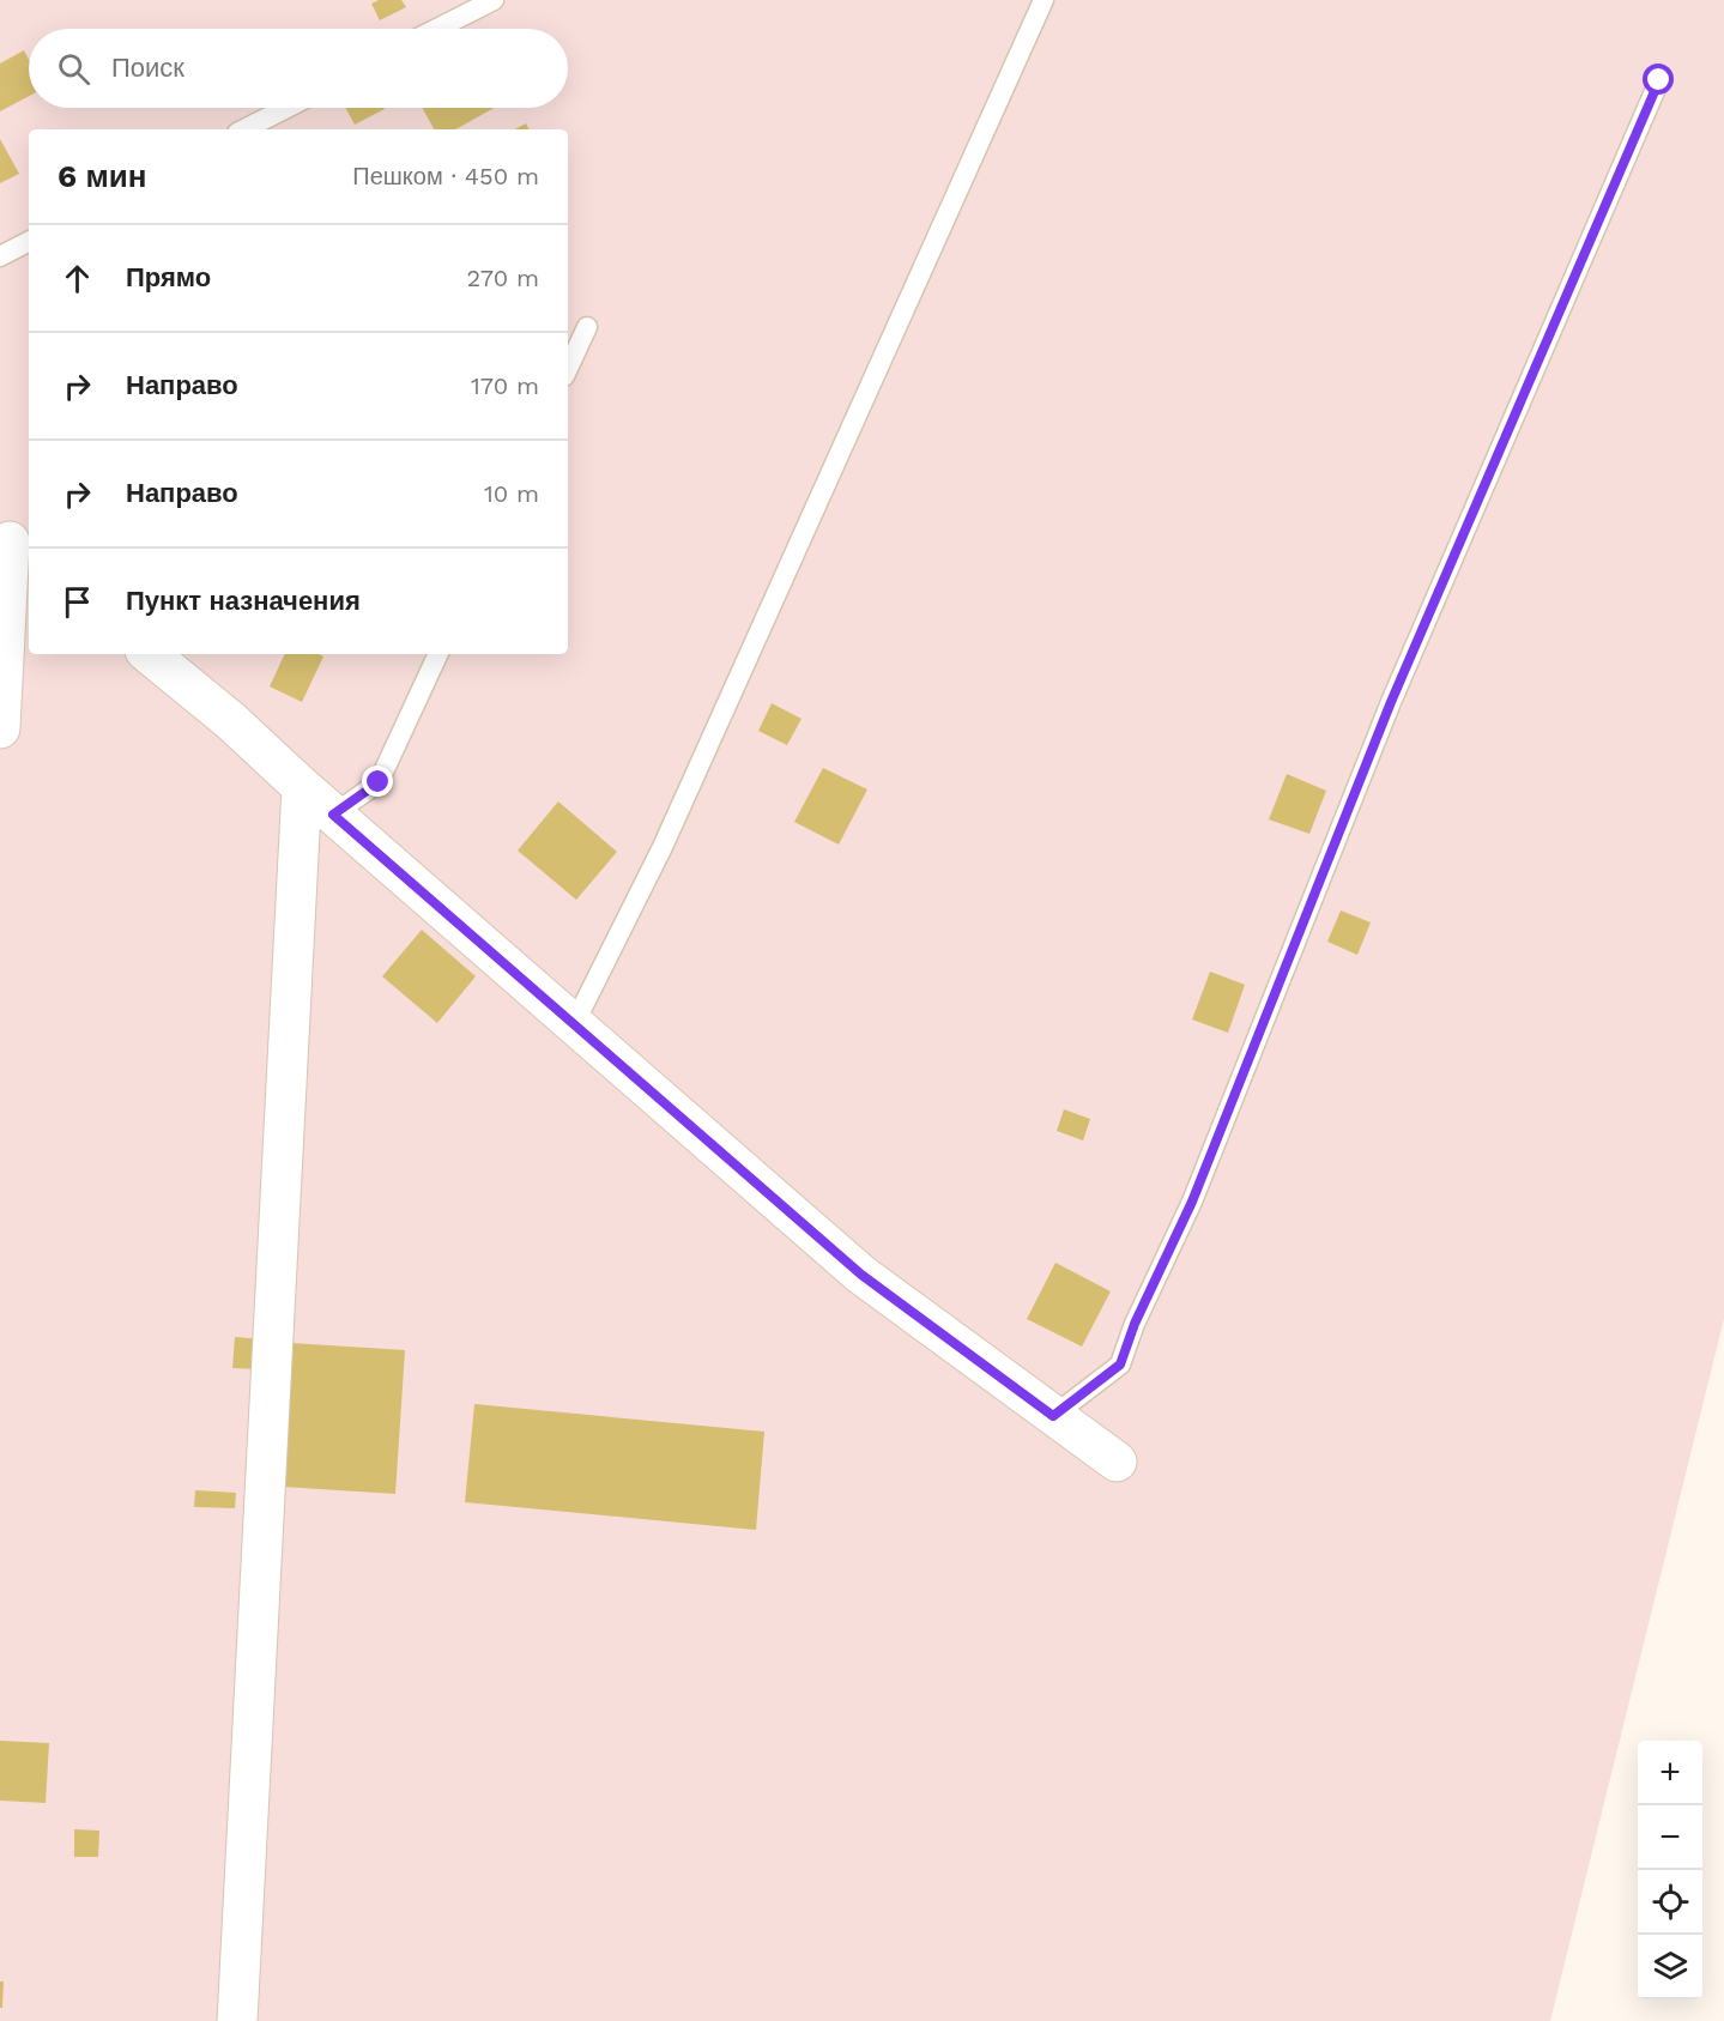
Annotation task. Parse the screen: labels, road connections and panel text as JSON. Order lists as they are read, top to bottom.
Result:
{
  "page": {
    "search": "Поиск",
    "heading": ["6 мин", "Пешком · 450 m"],
    "list": [
      ["Прямо", "270 m"],
      ["Направо", "170 m"],
      ["Направо", "10 m"],
      "Пункт назначения"
    ],
    "map_buttons": ["+", "−"]
  }
}
